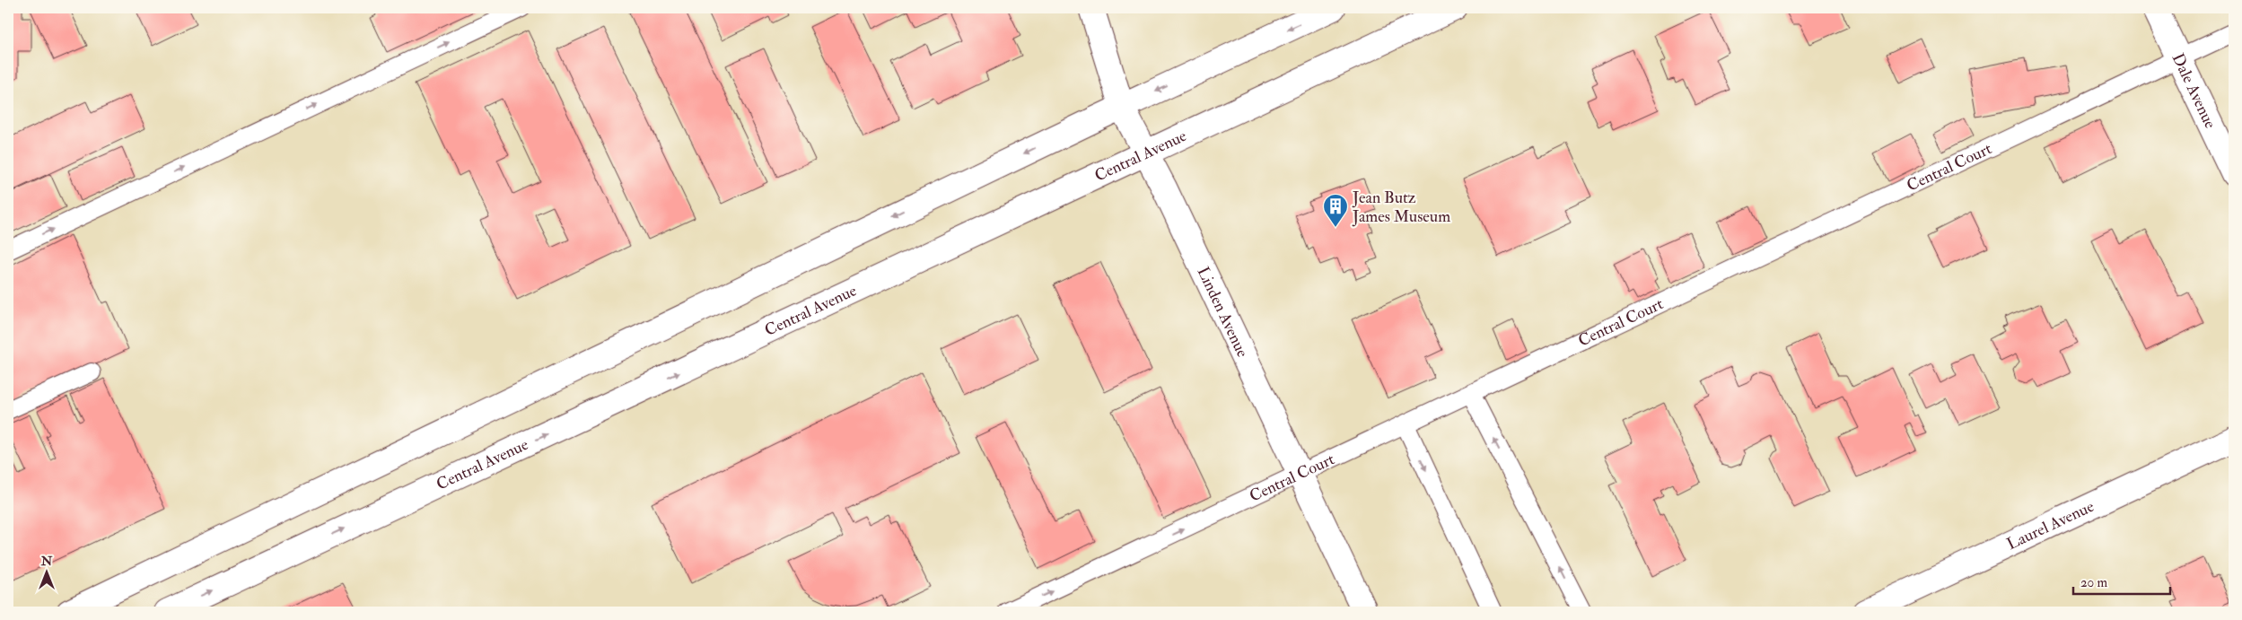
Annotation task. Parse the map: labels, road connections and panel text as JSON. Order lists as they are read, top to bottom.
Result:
{
  "streets": {
    "street": [
      "Dale Avenue",
      "Central Avenue",
      "Linden Avenue",
      "Laurel Avenue"
    ],
    "lane": ["Central Court"]
  },
  "crossings": [
    ["Dale Avenue", "Central Court"],
    ["Central Avenue", "Linden Avenue"],
    ["Central Court", "Linden Avenue"]
  ],
  "places": {
    "building": ["Jean Butz James Museum"]
  },
  "scale_bar": "20 m",
  "north": "top"
}
